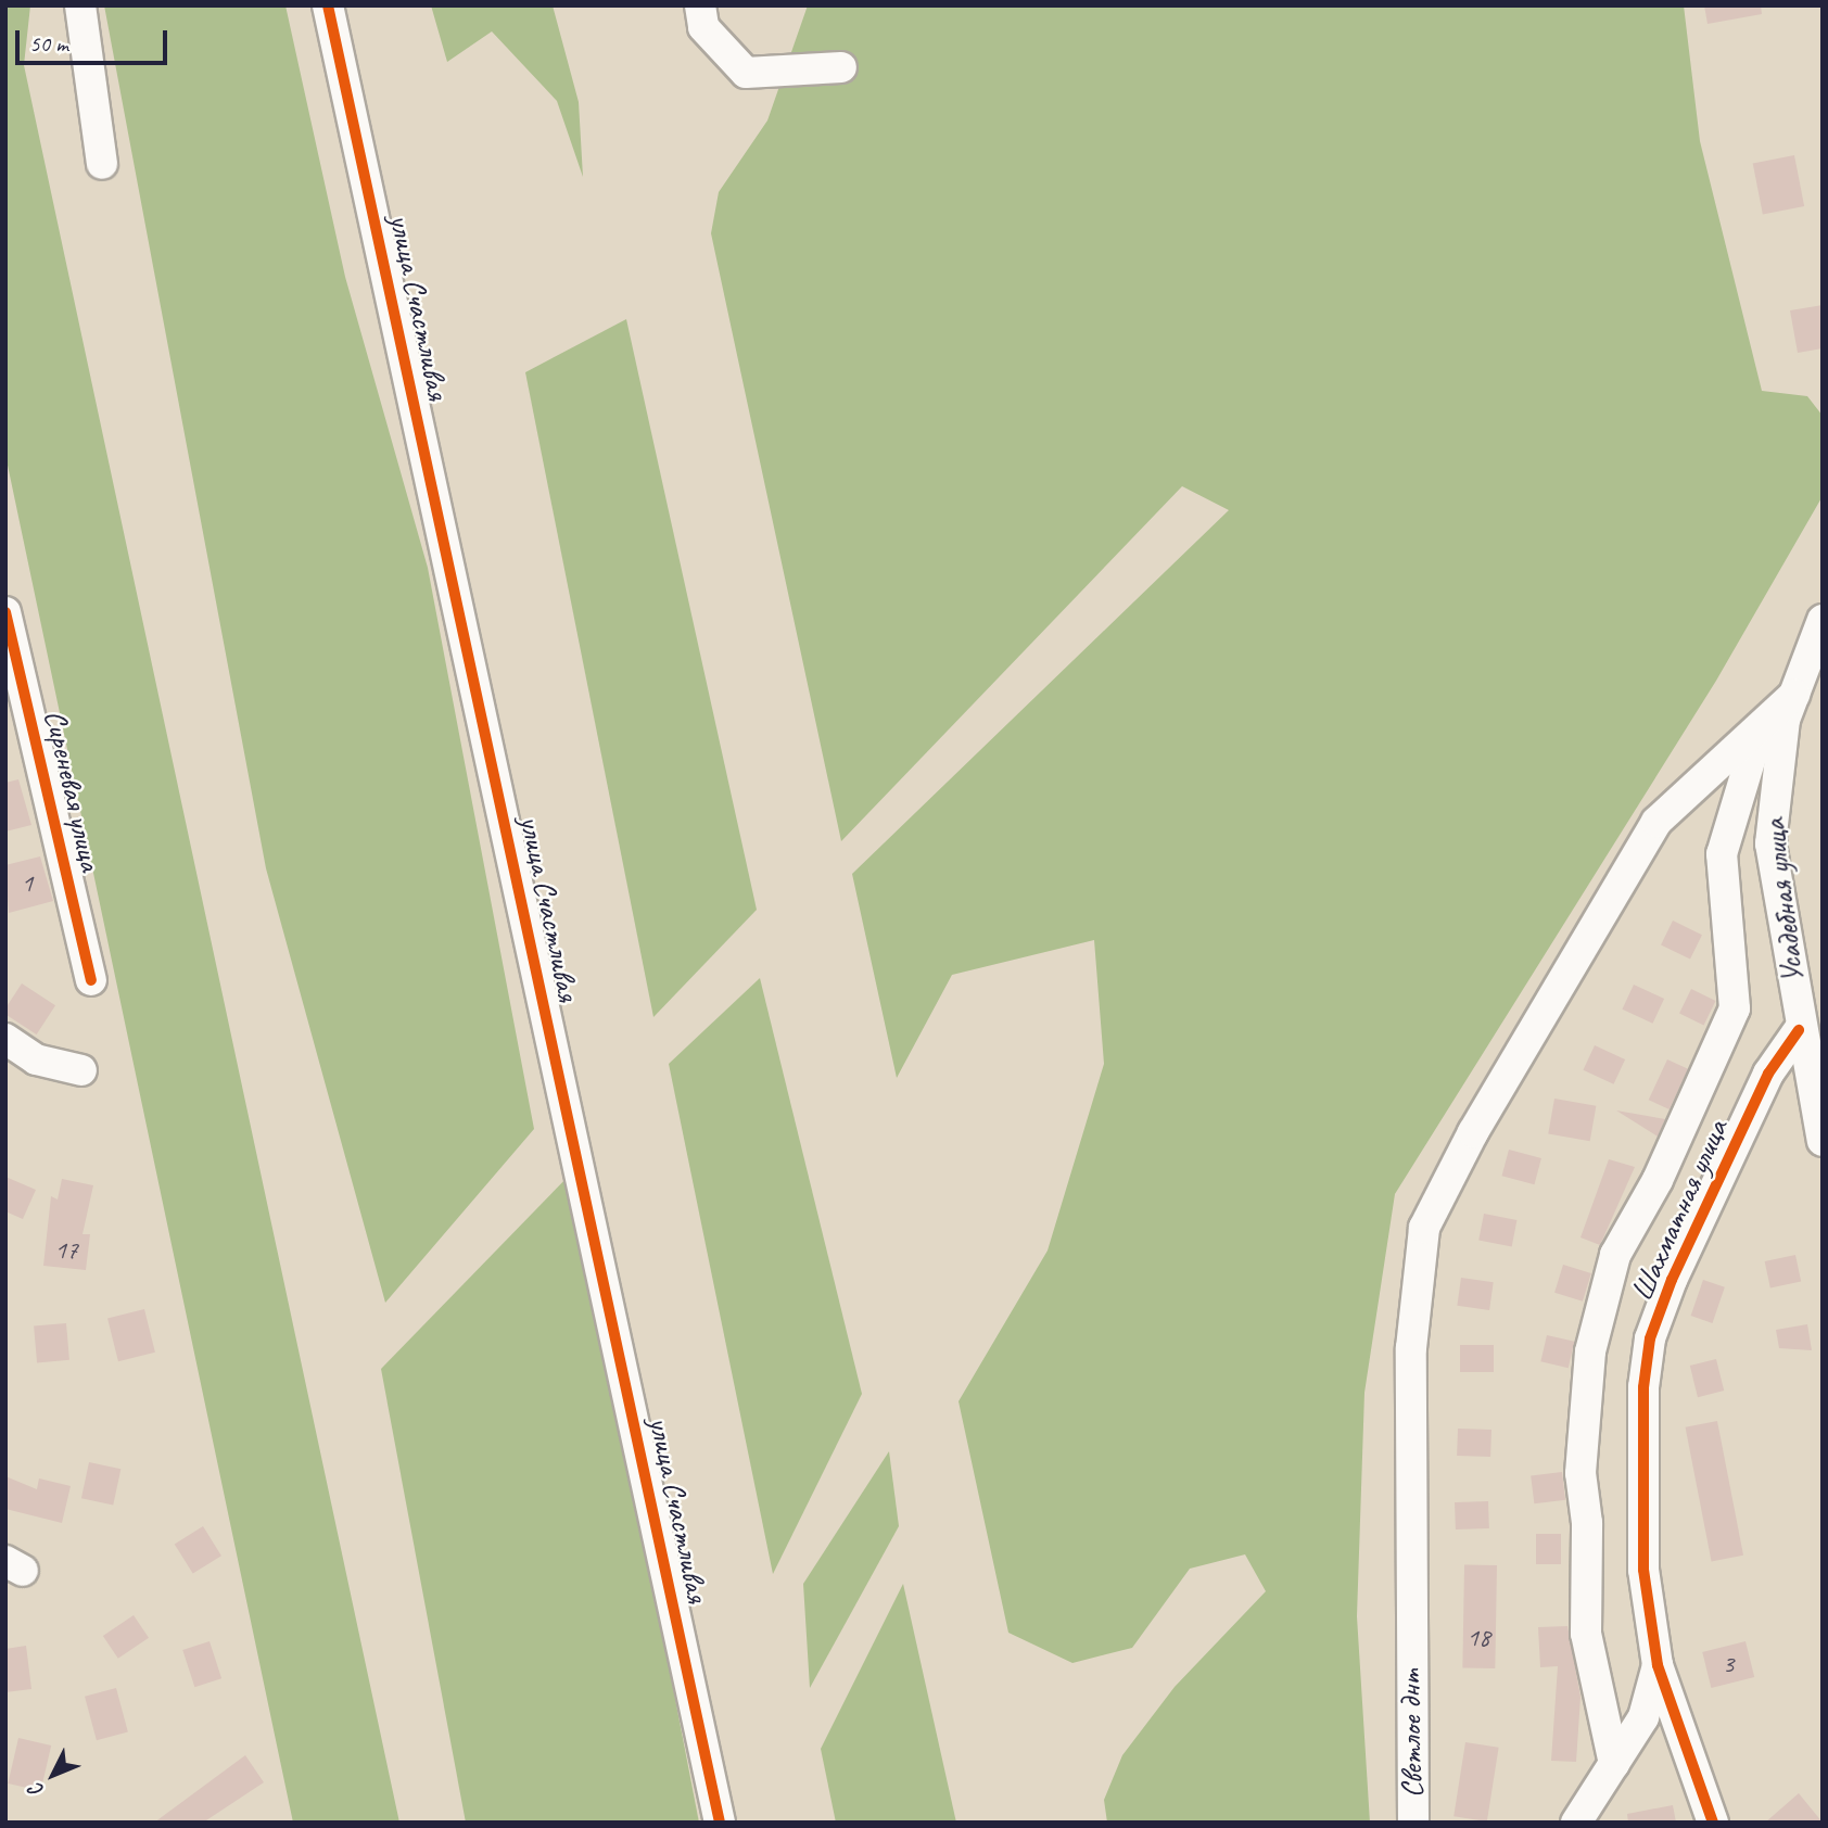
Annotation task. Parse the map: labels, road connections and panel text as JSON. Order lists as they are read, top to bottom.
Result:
{
  "streets": {
    "street": [
      "улица Счастливая",
      "Сиреневая улица",
      "Усадебная улица",
      "Шахматная улица",
      "Светлое днт"
    ]
  },
  "crossings": [
    ["Усадебная улица", "Шахматная улица"],
    ["Усадебная улица", "Светлое днт"]
  ],
  "house_numbers": [
    "1",
    "17",
    "18",
    "3"
  ],
  "scale_bar": "50 m",
  "north": "bottom left"
}
